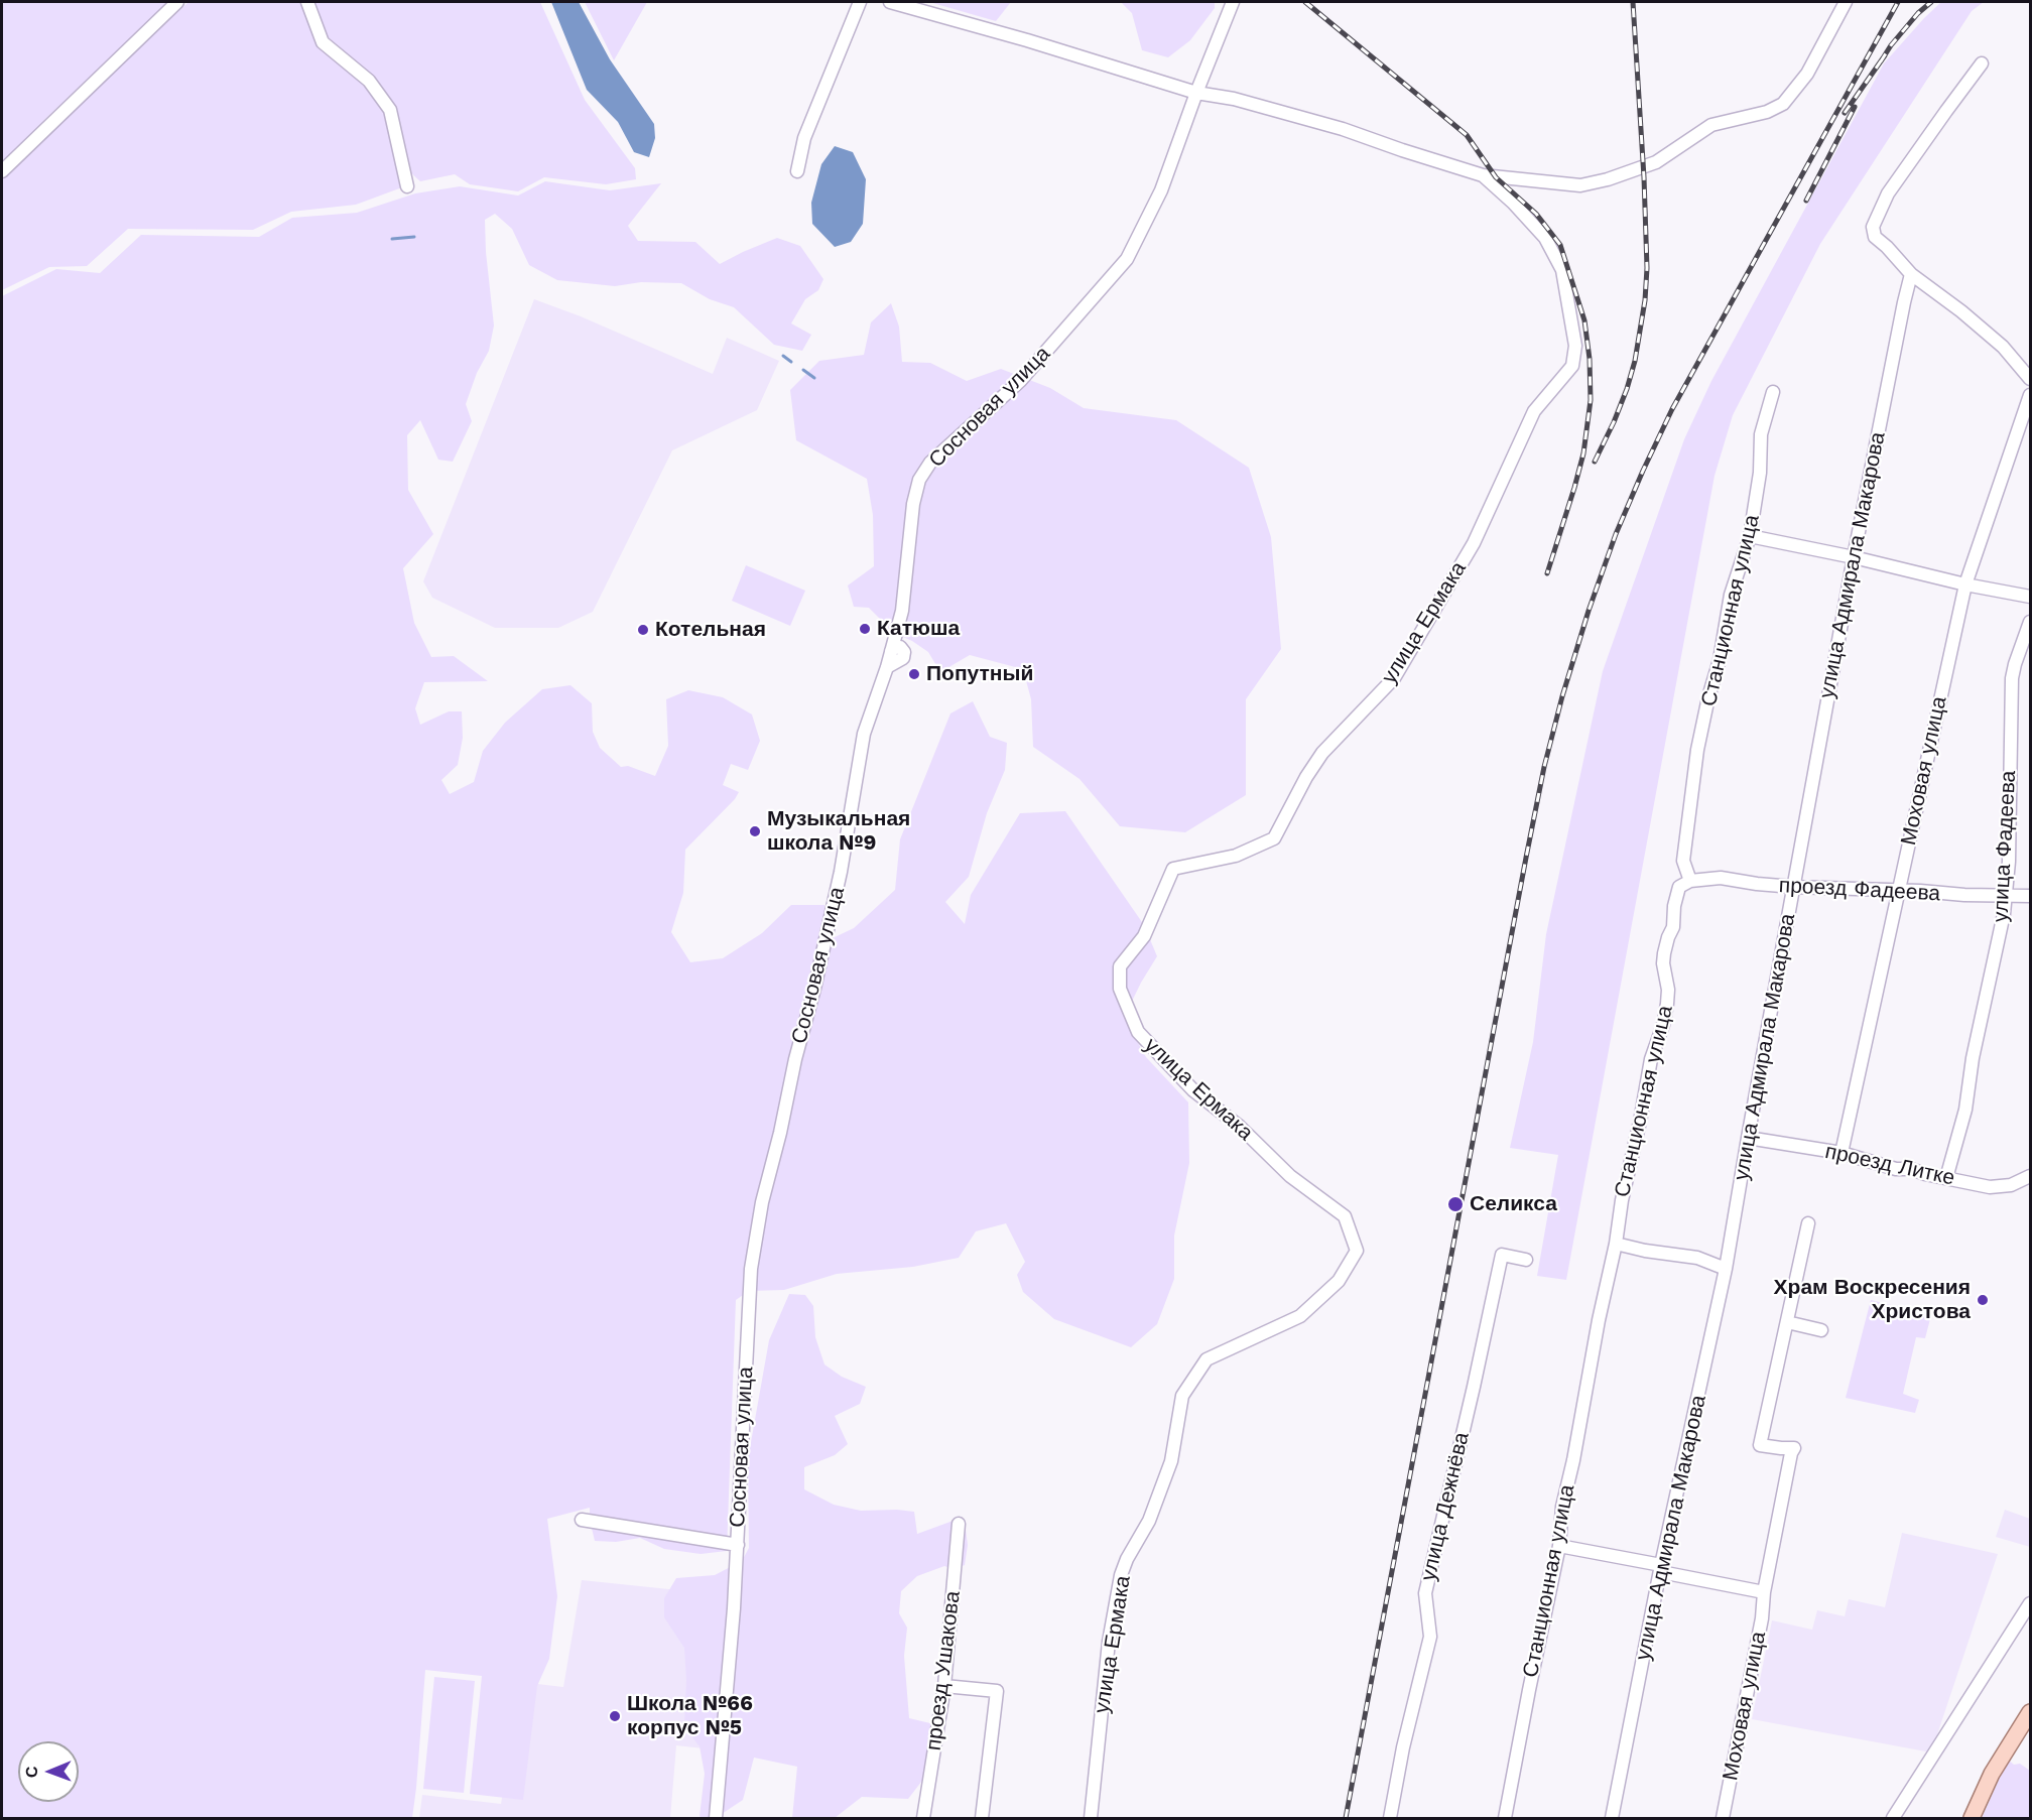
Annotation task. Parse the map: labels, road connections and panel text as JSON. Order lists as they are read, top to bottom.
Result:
{
  "streets": {
    "street": [
      "Сосновая улица",
      "улица Адмирала Макарова",
      "Станционная улица",
      "улица Ермака",
      "Моховая улица",
      "улица Фадеева",
      "проезд Фадеева",
      "проезд Литке",
      "улица Дежнёва",
      "проезд Ушакова"
    ]
  },
  "crossings": [
    ["улица Адмирала Макарова", "проезд Фадеева"],
    ["улица Адмирала Макарова", "проезд Литке"],
    ["Станционная улица", "проезд Фадеева"],
    ["Моховая улица", "проезд Фадеева"],
    ["Моховая улица", "проезд Литке"],
    ["улица Фадеева", "проезд Фадеева"],
    ["улица Фадеева", "проезд Литке"]
  ],
  "places": [
    "Катюша",
    "Котельная",
    "Попутный",
    "Музыкальная школа №9",
    "Селикса",
    "Храм Воскресения Христова",
    "Школа №66 корпус №5"
  ],
  "north": "left"
}
